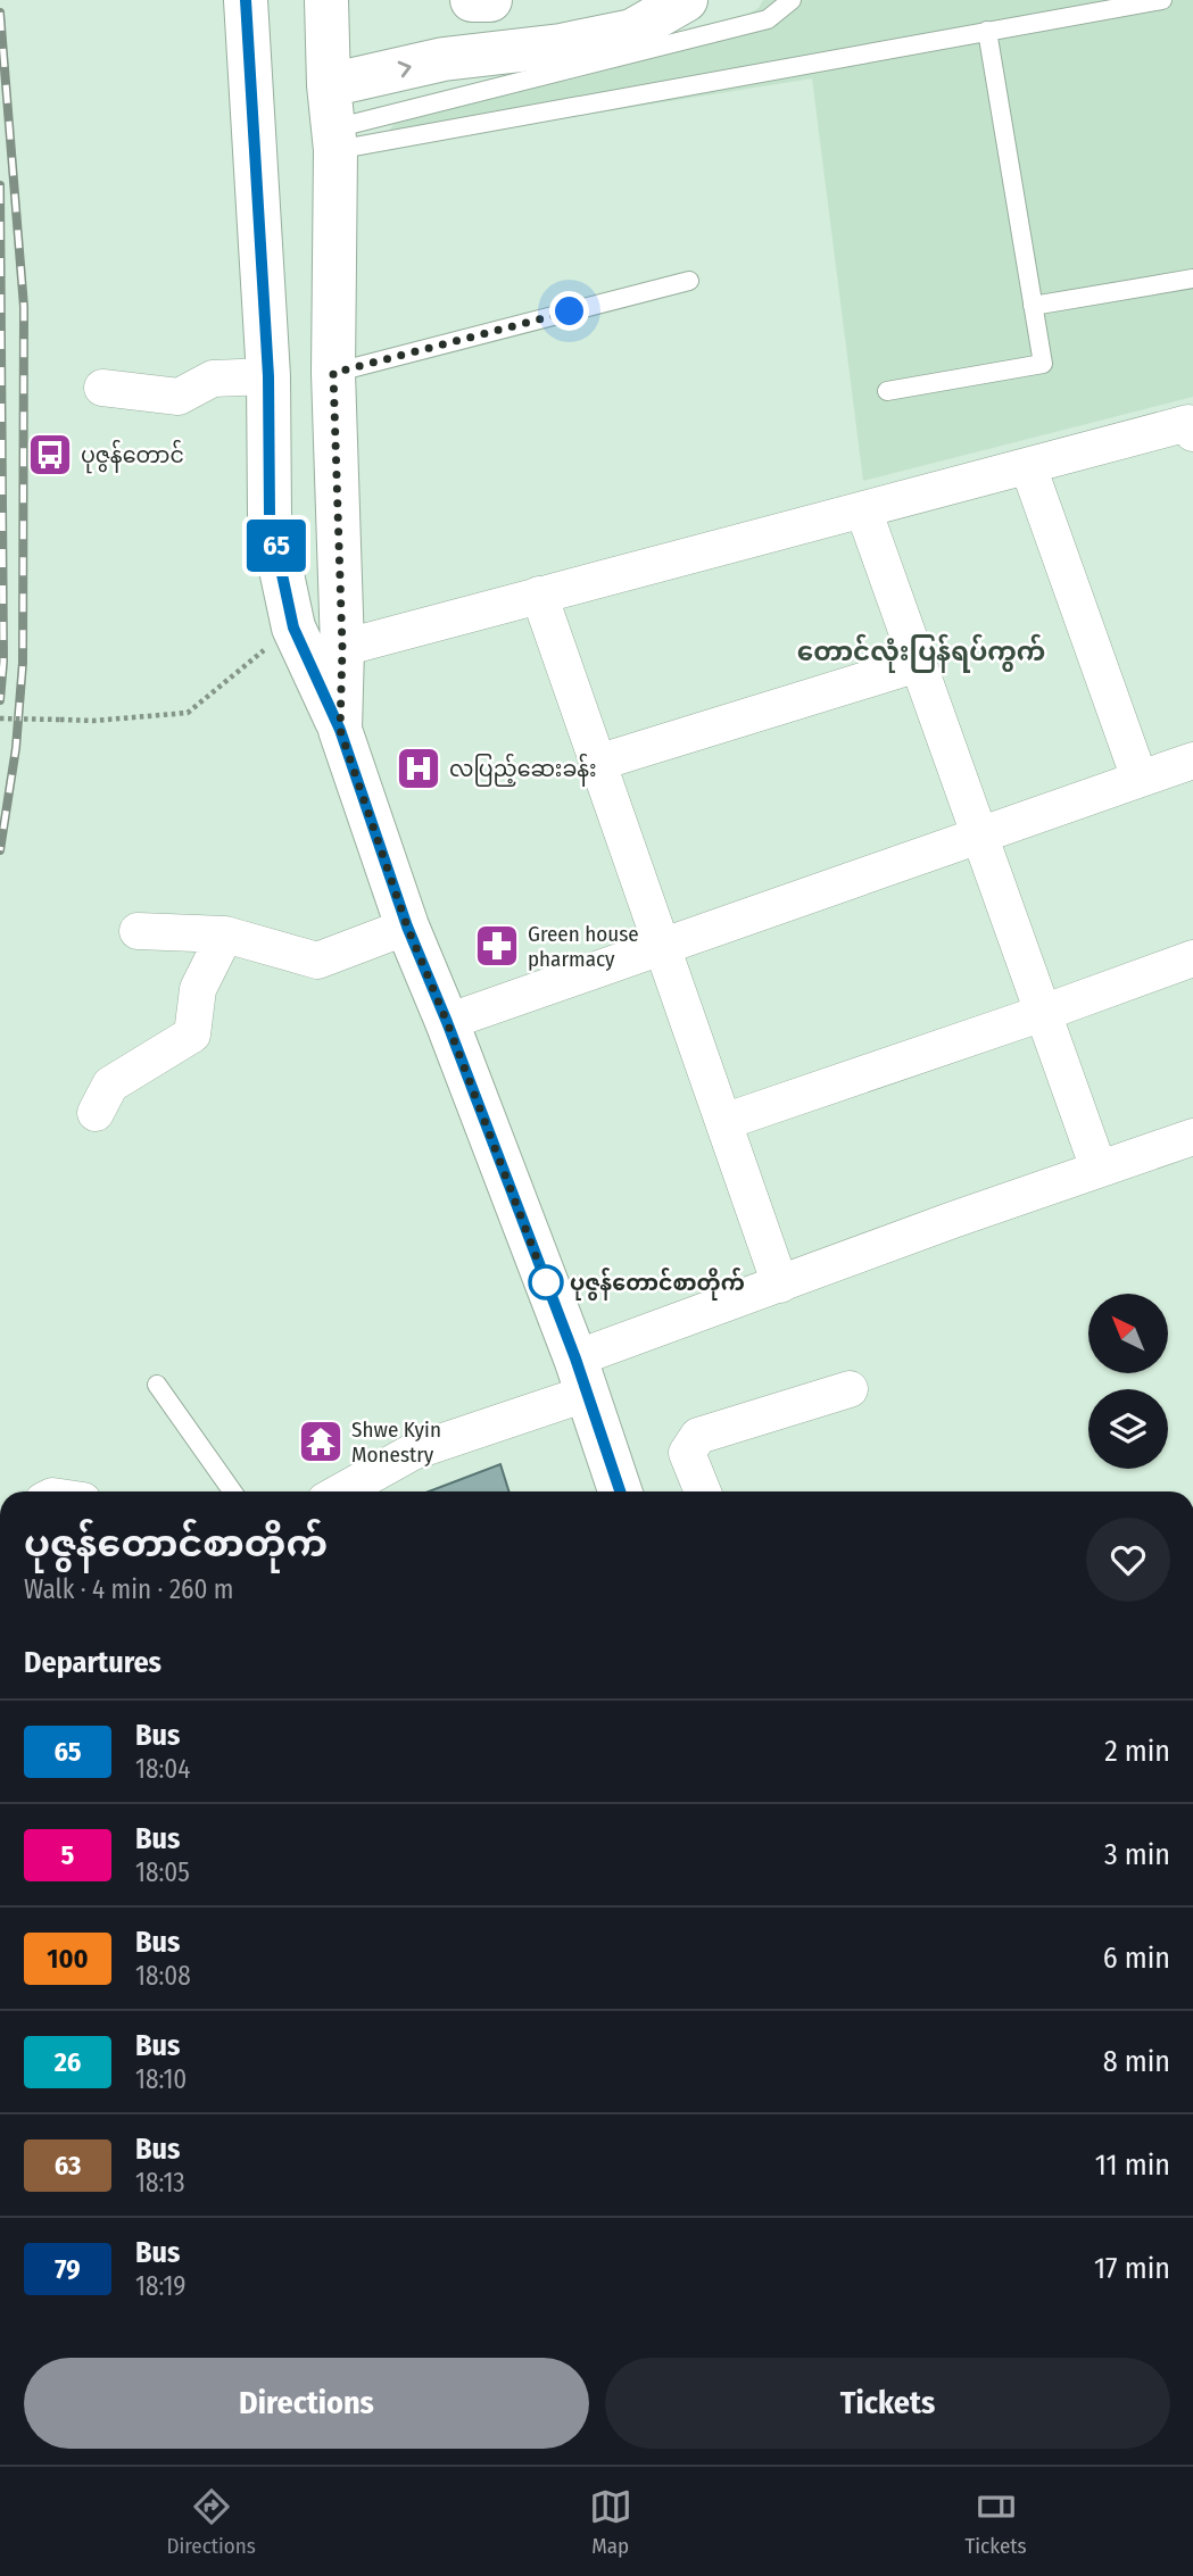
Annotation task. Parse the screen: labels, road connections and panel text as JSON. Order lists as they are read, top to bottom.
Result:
{
  "districts": ["တောင်လုံးပြန်ရပ်ကွက်"],
  "places": {
    "bus stop": ["ပုဇွန်တောင်"],
    "hospital": ["လပြည့်ဆေးခန်း"],
    "pharmacy": ["Green house pharmacy"],
    "other": ["ပုဇွန်တောင်စာတိုက်"],
    "temple": ["Shwe Kyin Monestry"]
  },
  "lines": ["bus line 65"],
  "north": "top left",
  "page": {
    "on_map": "65",
    "heading": [
      ["ပုဇွန်တောင်စာတိုက်", "Walk · 4 min · 260 m"],
      "Departures"
    ],
    "list": [
      {
        "mark": "65",
        "name": "Bus",
        "note": "18:04",
        "value": "2 min"
      },
      {
        "mark": "5",
        "name": "Bus",
        "note": "18:05",
        "value": "3 min"
      },
      {
        "mark": "100",
        "name": "Bus",
        "note": "18:08",
        "value": "6 min"
      },
      {
        "mark": "26",
        "name": "Bus",
        "note": "18:10",
        "value": "8 min"
      },
      {
        "mark": "63",
        "name": "Bus",
        "note": "18:13",
        "value": "11 min"
      },
      {
        "mark": "79",
        "name": "Bus",
        "note": "18:19",
        "value": "17 min"
      }
    ],
    "buttons": ["Directions", "Tickets"],
    "tabs": ["Directions", "Map", "Tickets"]
  }
}
